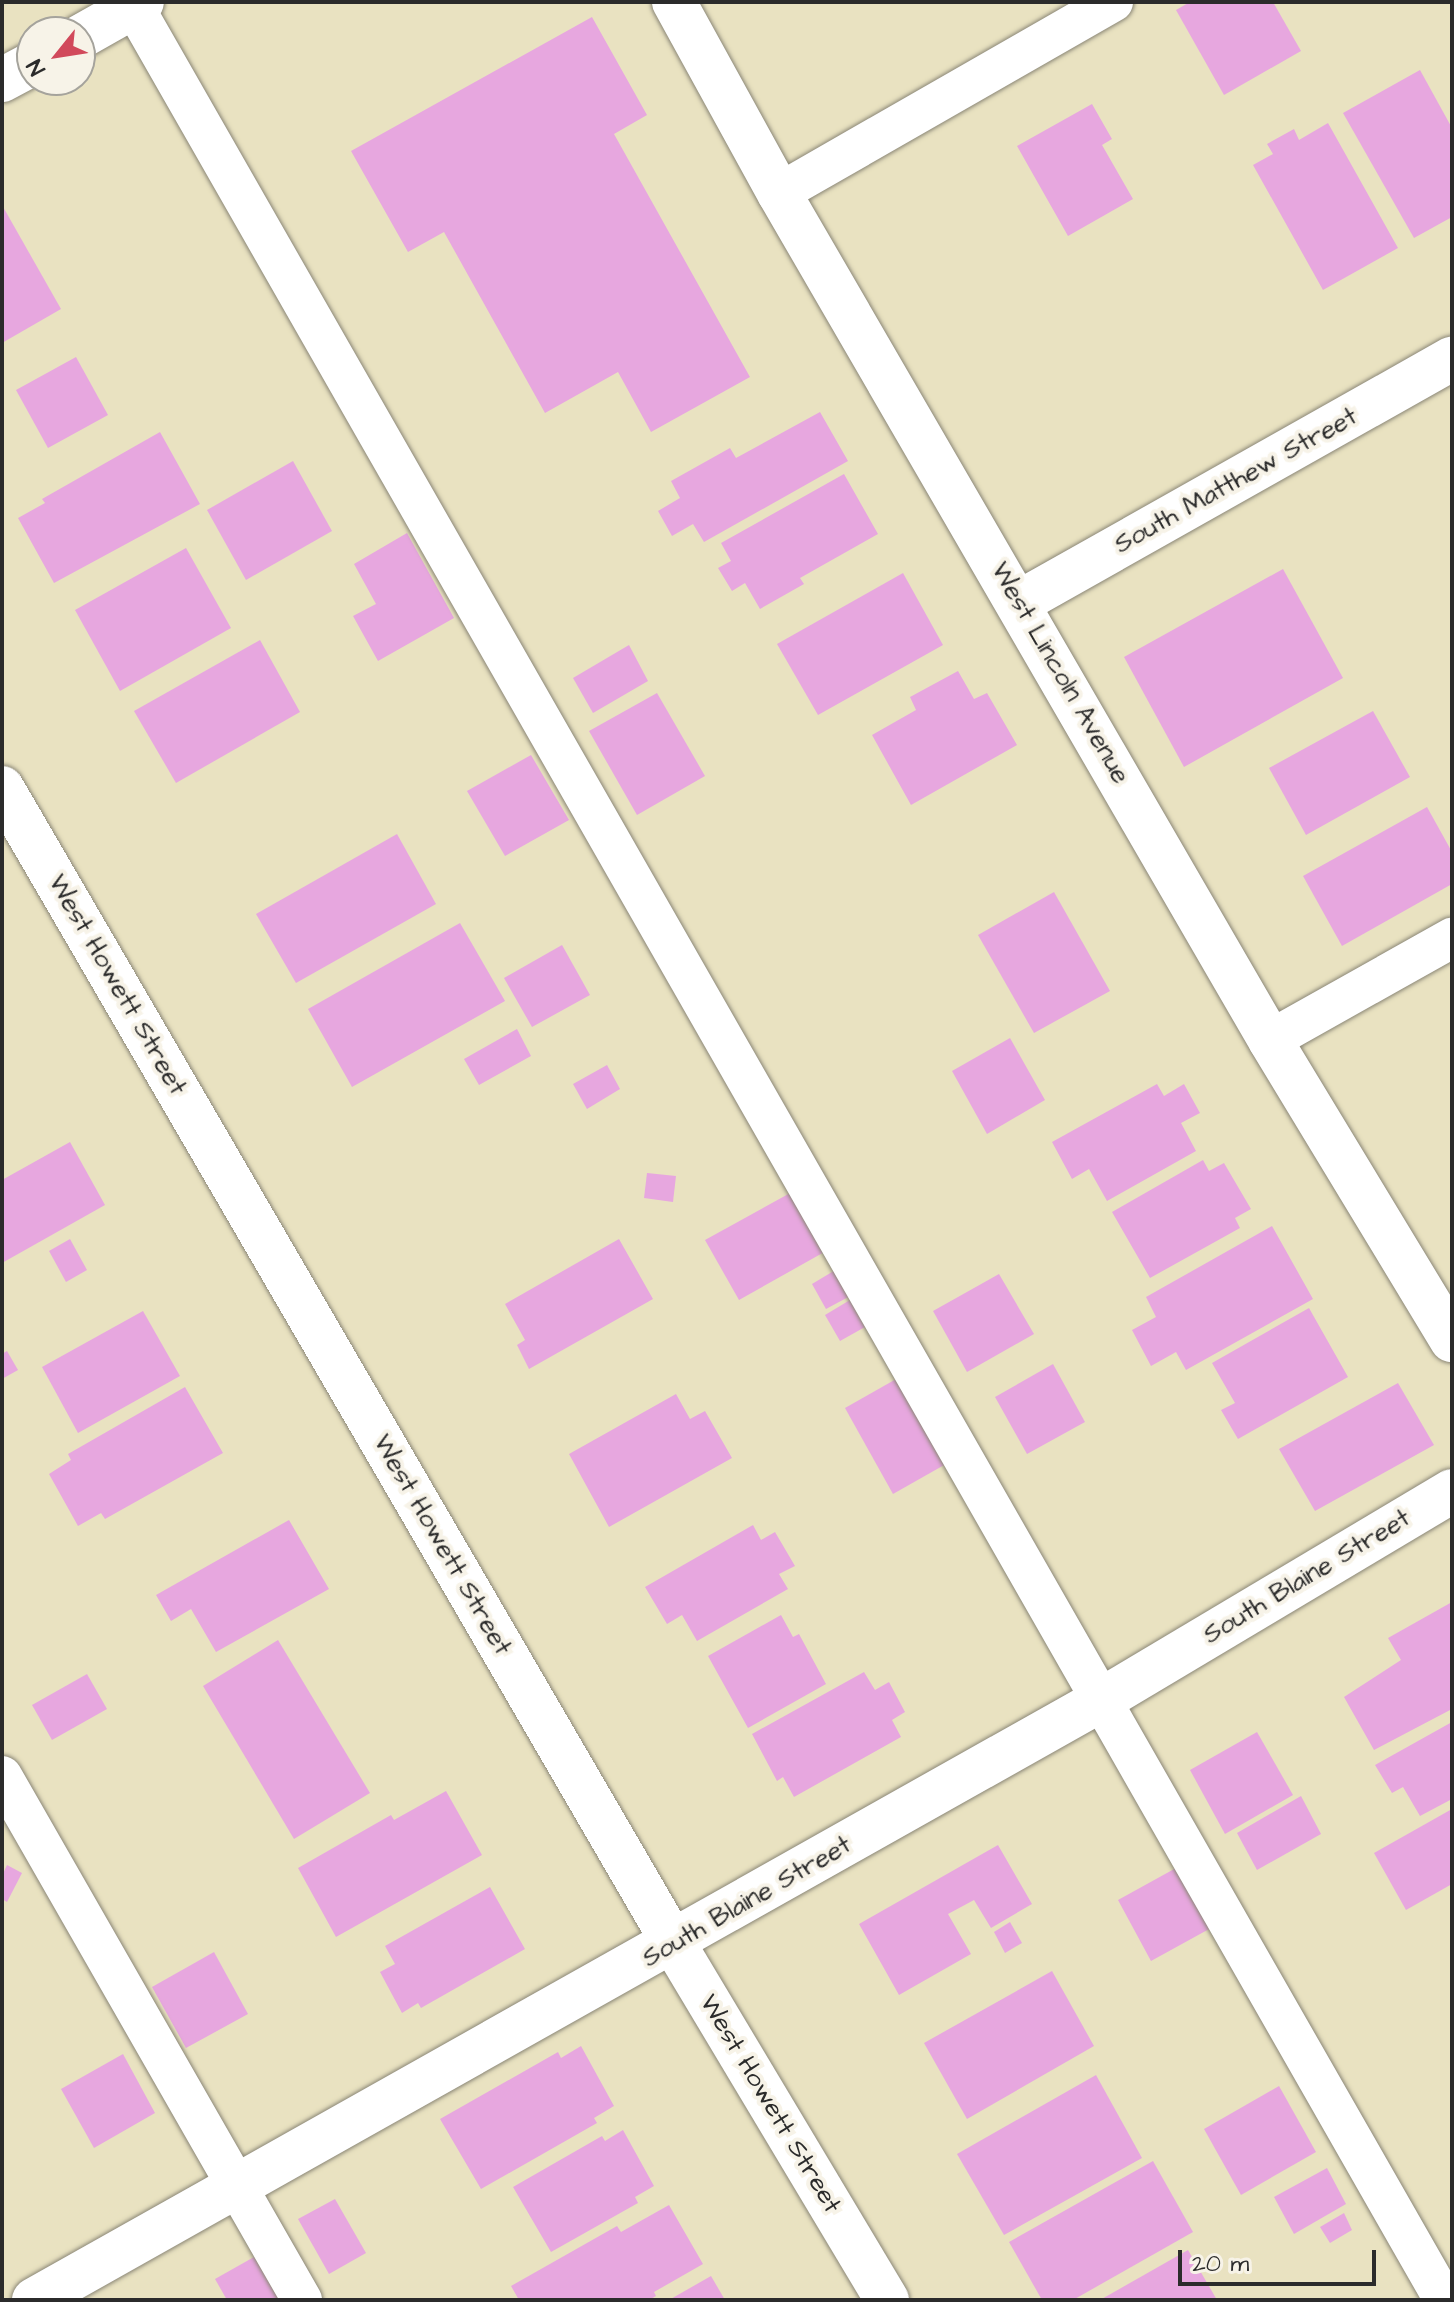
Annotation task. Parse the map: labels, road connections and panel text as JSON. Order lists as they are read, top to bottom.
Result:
{
  "streets": {
    "main road": [
      "South Matthew Street",
      "West Lincoln Avenue",
      "West Howett Street",
      "South Blaine Street"
    ]
  },
  "crossings": [
    ["South Matthew Street", "West Lincoln Avenue"],
    ["West Howett Street", "South Blaine Street"]
  ],
  "scale_bar": "20 m",
  "north": "bottom left"
}
